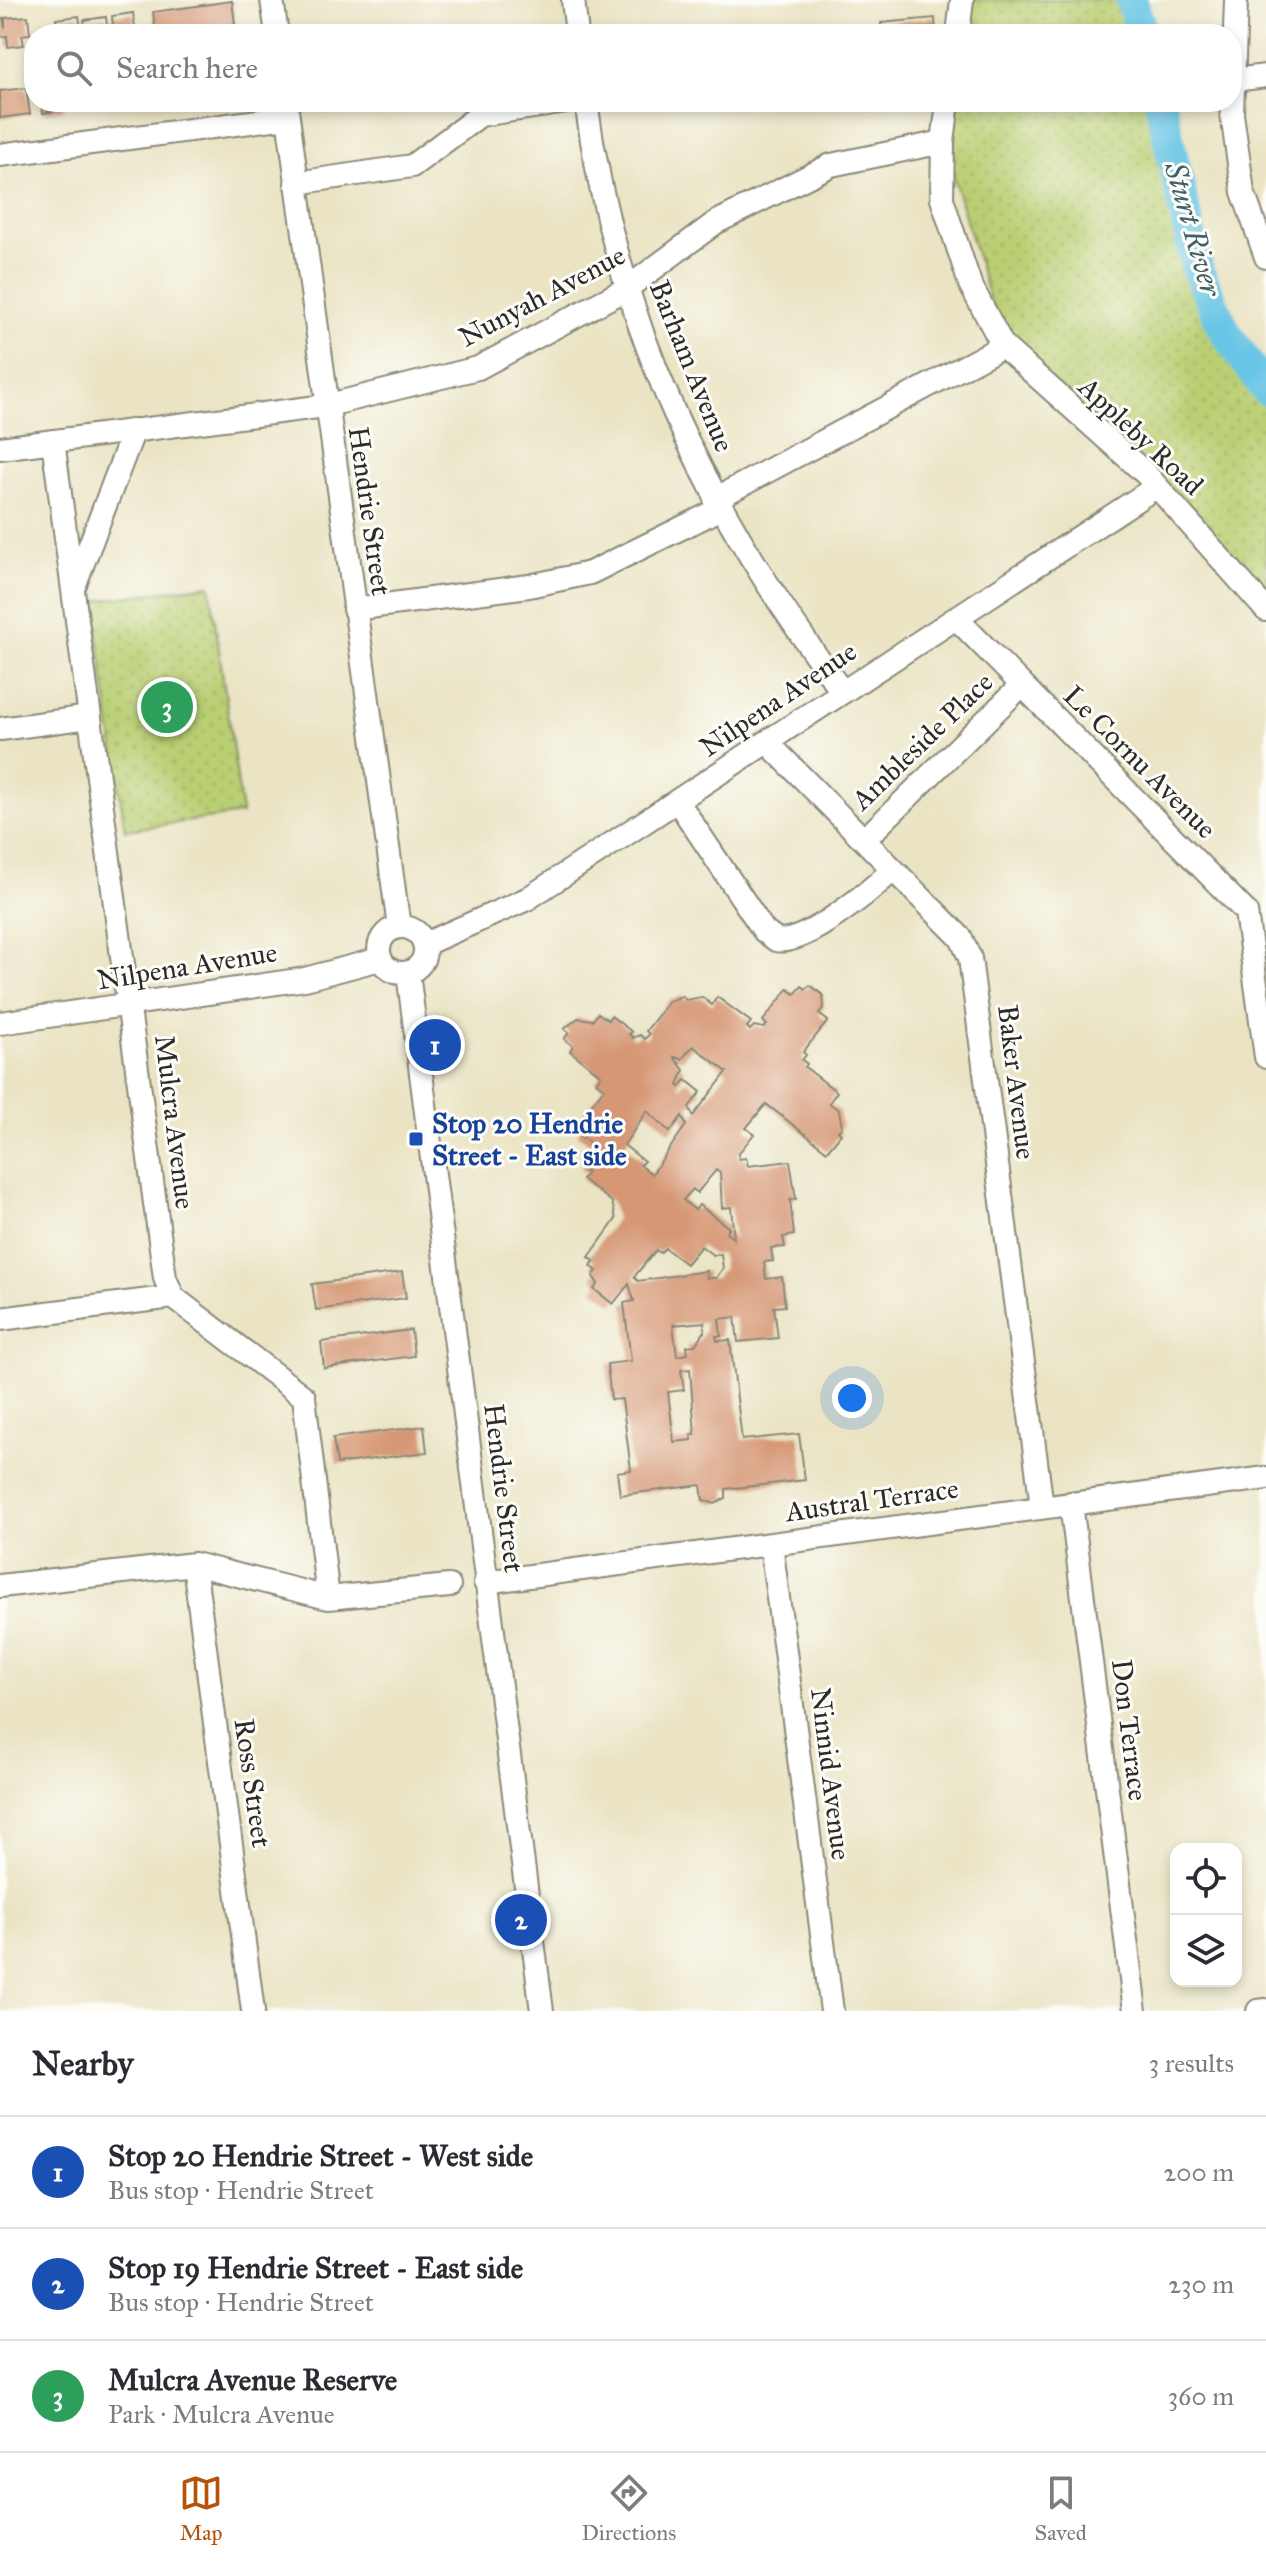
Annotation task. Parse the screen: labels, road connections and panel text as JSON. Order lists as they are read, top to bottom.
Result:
{
  "streets": {
    "street": [
      "Nunyah Avenue",
      "Barham Avenue",
      "Appleby Road",
      "Hendrie Street",
      "Nilpena Avenue",
      "Ambleside Place",
      "Le Cornu Avenue",
      "Baker Avenue",
      "Mulcra Avenue",
      "Austral Terrace",
      "Don Terrace",
      "Ninnid Avenue",
      "Ross Street"
    ]
  },
  "crossings": [
    ["Nunyah Avenue", "Barham Avenue"],
    ["Nunyah Avenue", "Appleby Road"],
    ["Nunyah Avenue", "Hendrie Street"],
    ["Nunyah Avenue", "Mulcra Avenue"],
    ["Barham Avenue", "Nilpena Avenue"],
    ["Appleby Road", "Nilpena Avenue"],
    ["Hendrie Street", "Nilpena Avenue"],
    ["Hendrie Street", "Austral Terrace"],
    ["Nilpena Avenue", "Le Cornu Avenue"],
    ["Nilpena Avenue", "Baker Avenue"],
    ["Nilpena Avenue", "Mulcra Avenue"],
    ["Ambleside Place", "Le Cornu Avenue"],
    ["Ambleside Place", "Baker Avenue"],
    ["Baker Avenue", "Austral Terrace"],
    ["Austral Terrace", "Don Terrace"],
    ["Austral Terrace", "Ninnid Avenue"]
  ],
  "water": ["Sturt River"],
  "places": {
    "transit": ["Stop 20 Hendrie Street - East side"]
  },
  "page": {
    "search": "Search here",
    "pins": ["3", "1", "2"],
    "heading": ["Nearby", "3 results"],
    "list": [
      {
        "mark": "1",
        "name": "Stop 20 Hendrie Street - West side",
        "note": "Bus stop · Hendrie Street",
        "value": "200 m"
      },
      {
        "mark": "2",
        "name": "Stop 19 Hendrie Street - East side",
        "note": "Bus stop · Hendrie Street",
        "value": "230 m"
      },
      {
        "mark": "3",
        "name": "Mulcra Avenue Reserve",
        "note": "Park · Mulcra Avenue",
        "value": "360 m"
      }
    ],
    "nav": ["Map", "Directions", "Saved"]
  }
}
